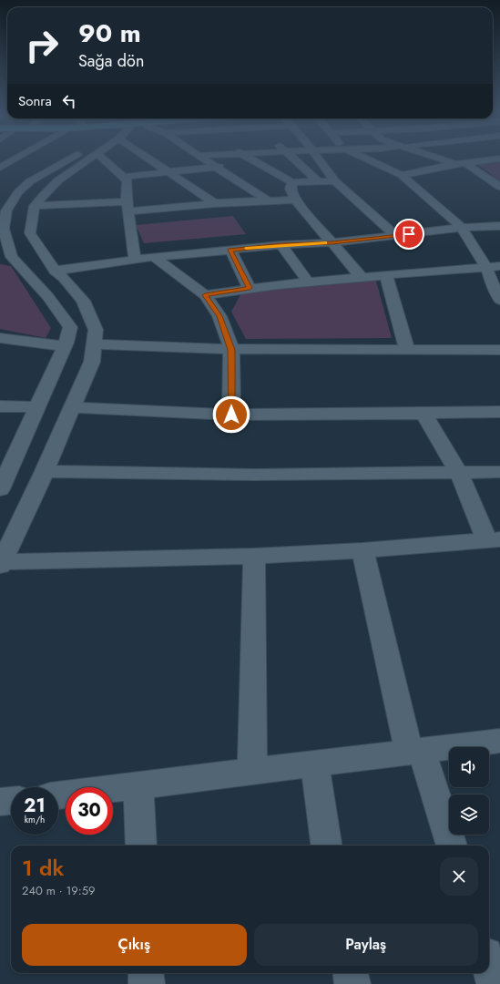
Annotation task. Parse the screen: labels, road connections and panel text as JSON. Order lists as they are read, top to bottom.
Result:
{
  "page": {
    "turn": ["90 m", "Sağa dön"],
    "then": "Sonra",
    "speed": "21 km/h",
    "limit": "30",
    "heading": ["1 dk", "240 m · 19:59"],
    "buttons": ["Çıkış", "Paylaş"]
  }
}
